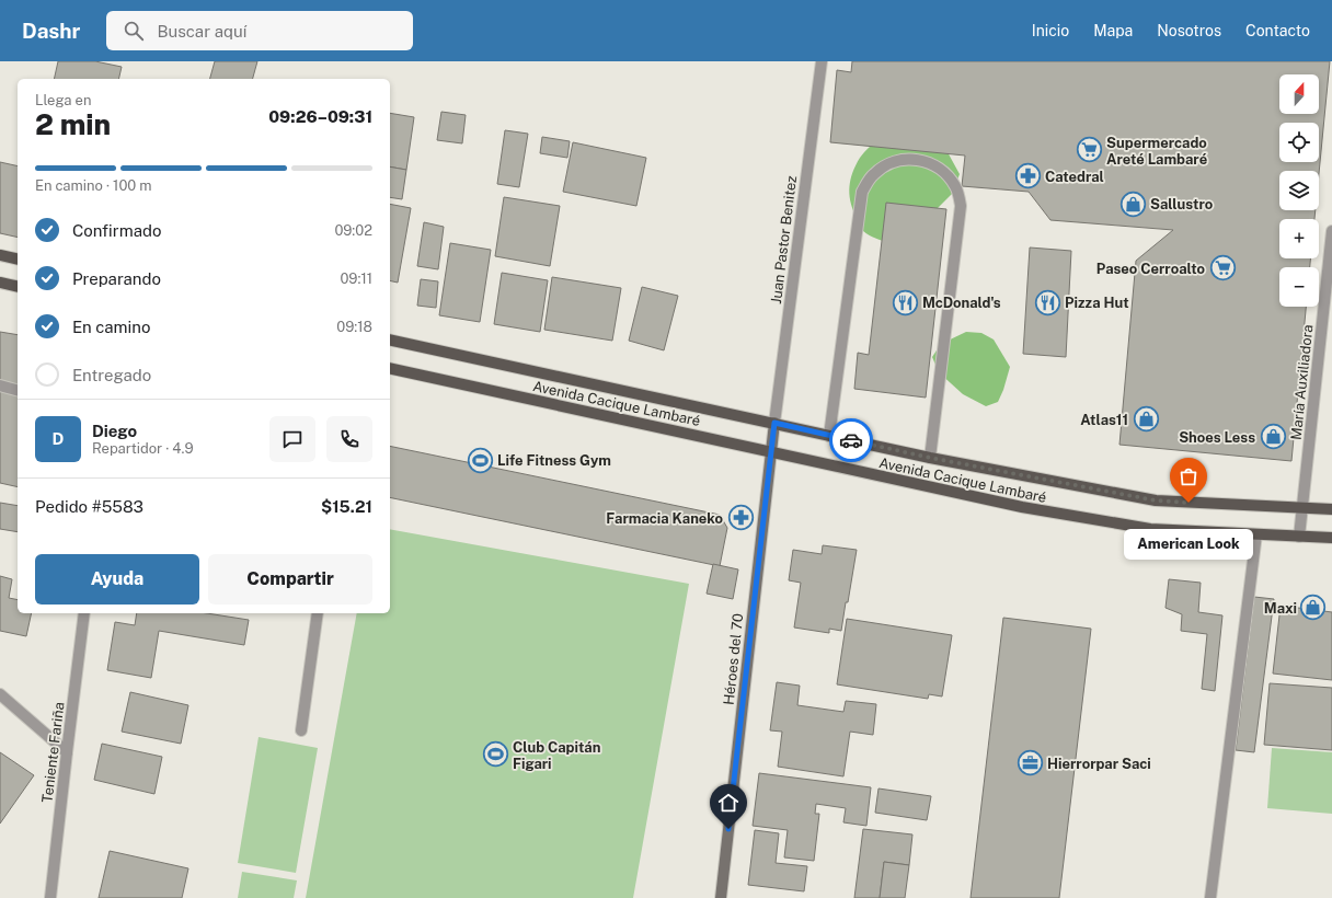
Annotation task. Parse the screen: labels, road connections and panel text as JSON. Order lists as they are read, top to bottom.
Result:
{
  "streets": {
    "main road": ["Avenida Cacique Lambaré"],
    "street": [
      "Juan Pastor Benitez",
      "María Auxiliadora",
      "Héroes del 70",
      "Teniente Fariña"
    ]
  },
  "crossings": [
    ["Juan Pastor Benitez", "Avenida Cacique Lambaré"],
    ["Juan Pastor Benitez", "Héroes del 70"],
    ["María Auxiliadora", "Avenida Cacique Lambaré"],
    ["Avenida Cacique Lambaré", "Héroes del 70"]
  ],
  "places": {
    "supermarket": ["Supermercado Areté Lambaré", "Paseo Cerroalto"],
    "pharmacy": ["Catedral", "Farmacia Kaneko"],
    "shop": [
      "Sallustro",
      "Atlas11",
      "Shoes Less",
      "Maxi"
    ],
    "restaurant": ["McDonald's", "Pizza Hut"],
    "sports": ["Life Fitness Gym", "Club Capitán Figari"],
    "other": ["American Look"],
    "office": ["Hierrorpar Saci"]
  },
  "north": "top",
  "page": {
    "header": "Dashr",
    "search": "Buscar aquí",
    "nav": [
      "Inicio",
      "Mapa",
      "Nosotros",
      "Contacto"
    ],
    "map_buttons": ["+", "−"],
    "heading": ["2 min", "Llega en", "09:26–09:31"],
    "panel": [
      "Diego",
      "Repartidor · 4.9",
      "Pedido #5583",
      "$15.21"
    ],
    "bar": "En camino · 100 m",
    "list": [
      ["Confirmado", "09:02"],
      ["Preparando", "09:11"],
      ["En camino", "09:18"],
      "Entregado"
    ],
    "round": "D",
    "bubble": "American Look",
    "buttons": ["Ayuda", "Compartir"]
  }
}
